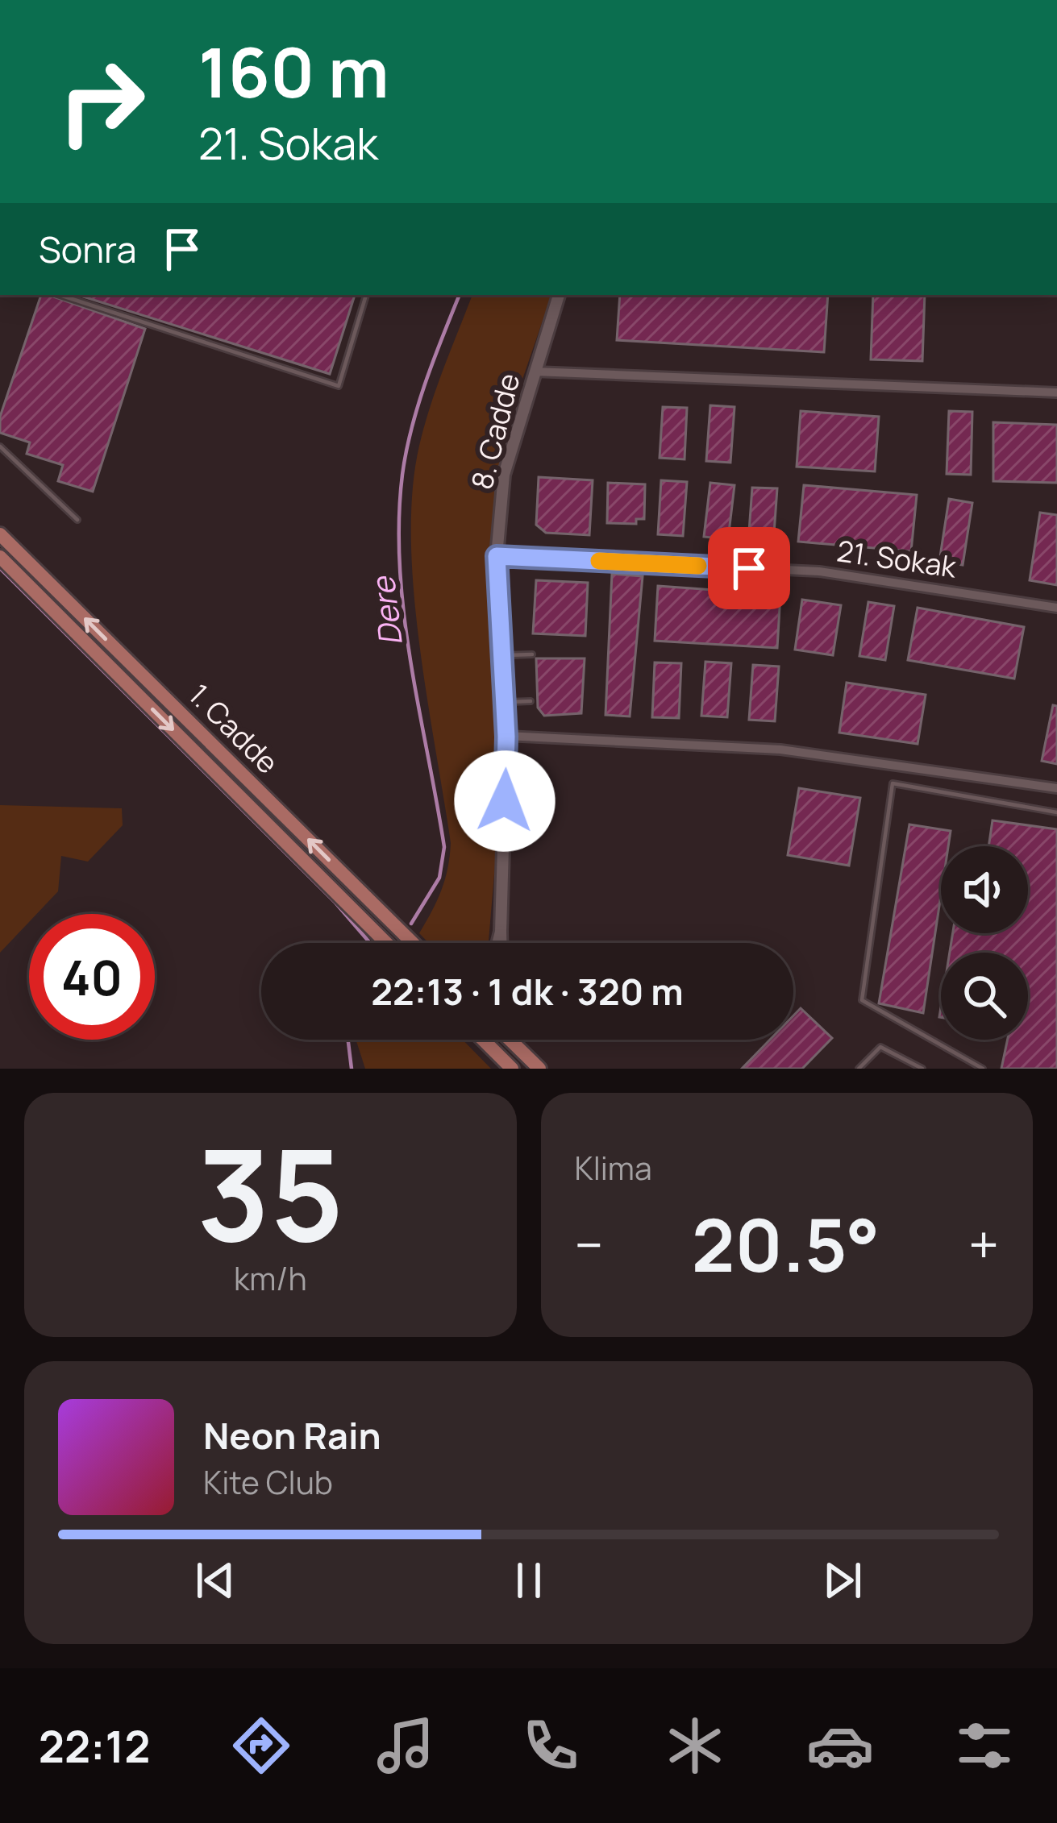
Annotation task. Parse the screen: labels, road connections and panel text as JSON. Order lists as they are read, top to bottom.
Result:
{
  "streets": {
    "main road": ["1. Cadde"],
    "street": ["8. Cadde", "21. Sokak"]
  },
  "crossings": [
    ["8. Cadde", "21. Sokak"]
  ],
  "water": ["Dere"],
  "page": {
    "turn": ["160 m", "21. Sokak"],
    "then": "Sonra",
    "limit": "40",
    "trip": "22:13 · 1 dk · 320 m",
    "tile": [
      ["35", "km/h"],
      "Klima"
    ],
    "heat": ["−", "20.5°", "+"],
    "song": ["Neon Rain", "Kite Club"],
    "tabs": "22:12"
  }
}
